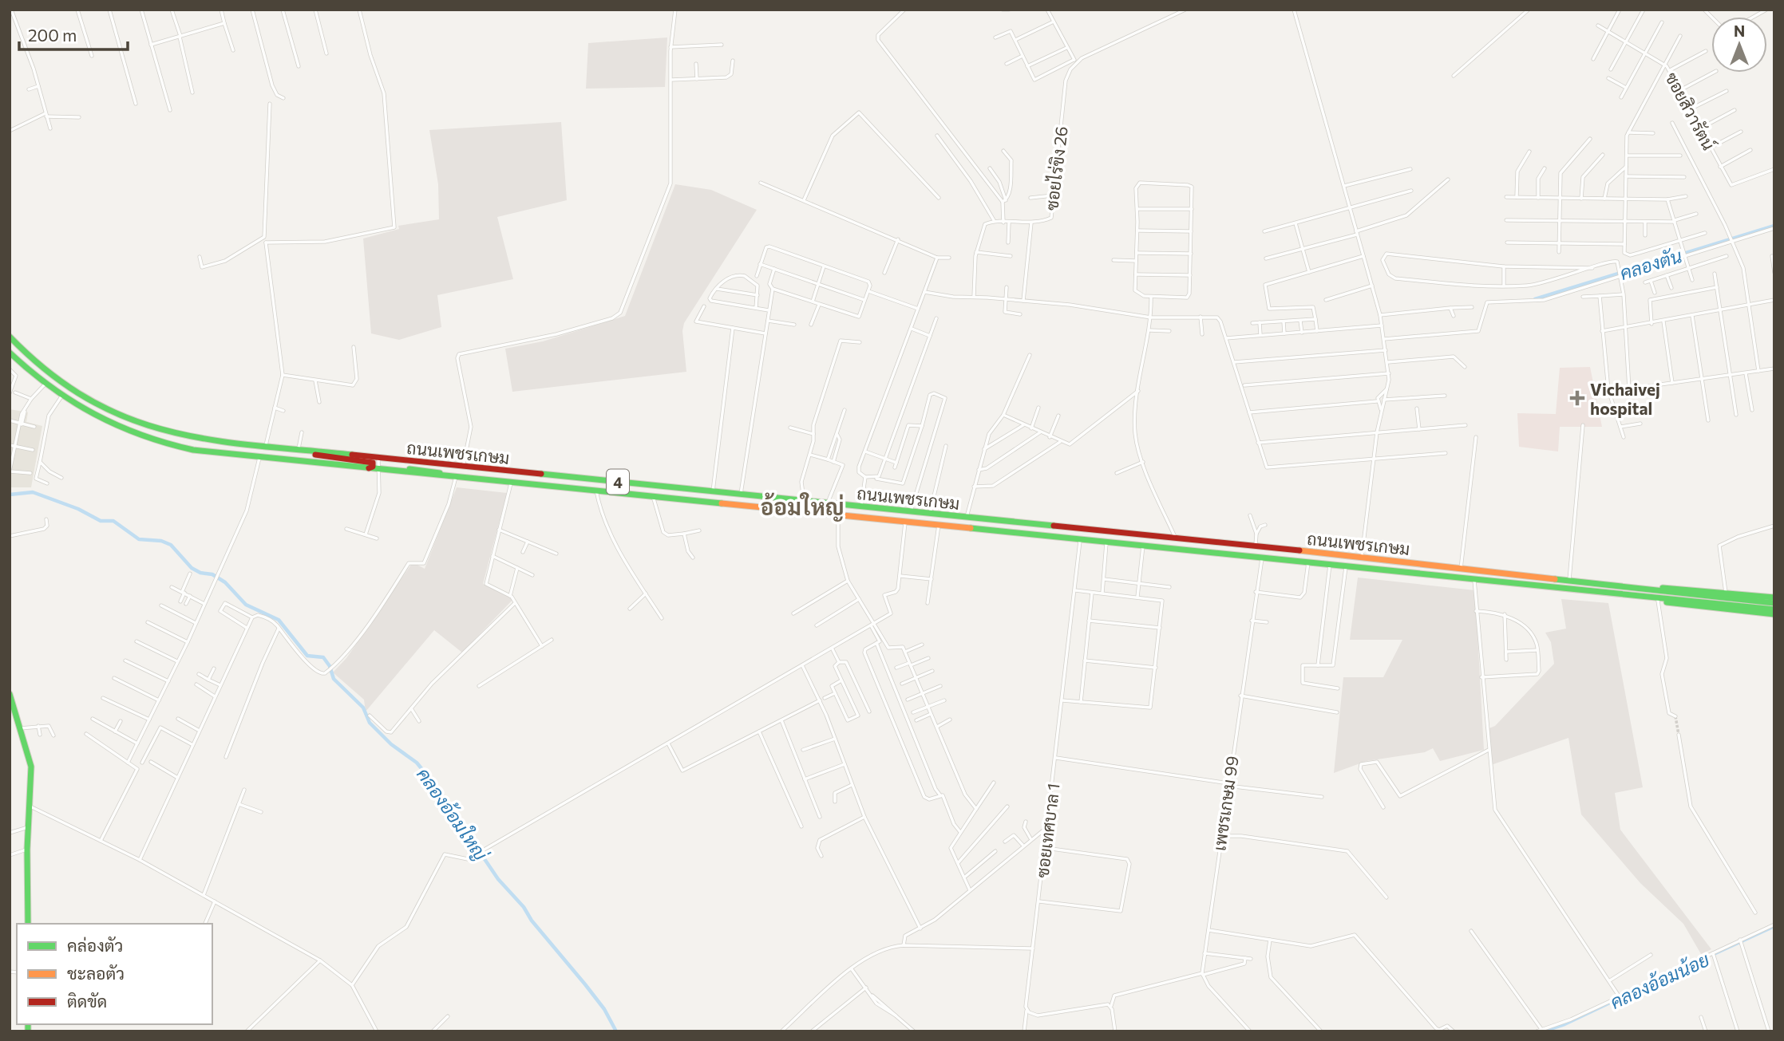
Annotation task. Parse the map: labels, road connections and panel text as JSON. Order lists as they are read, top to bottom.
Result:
{
  "streets": {
    "main road": ["ถนนเพชรเกษม", "4"],
    "street": [
      "ซอยสิวารัตน์",
      "ซอยไร่ขิง 26",
      "เพชรเกษม 99",
      "ซอยเทศบาล 1"
    ]
  },
  "crossings": [
    ["ถนนเพชรเกษม", "เพชรเกษม 99"],
    ["ถนนเพชรเกษม", "ซอยเทศบาล 1"]
  ],
  "districts": ["อ้อมใหญ่"],
  "water": ["คลองตัน", "คลองอ้อมใหญ่", "คลองอ้อมน้อย"],
  "places": {
    "health": ["Vichaivej hospital"]
  },
  "legend": ["คล่องตัว", "ชะลอตัว", "ติดขัด"],
  "scale_bar": "200 m",
  "north": "top"
}
